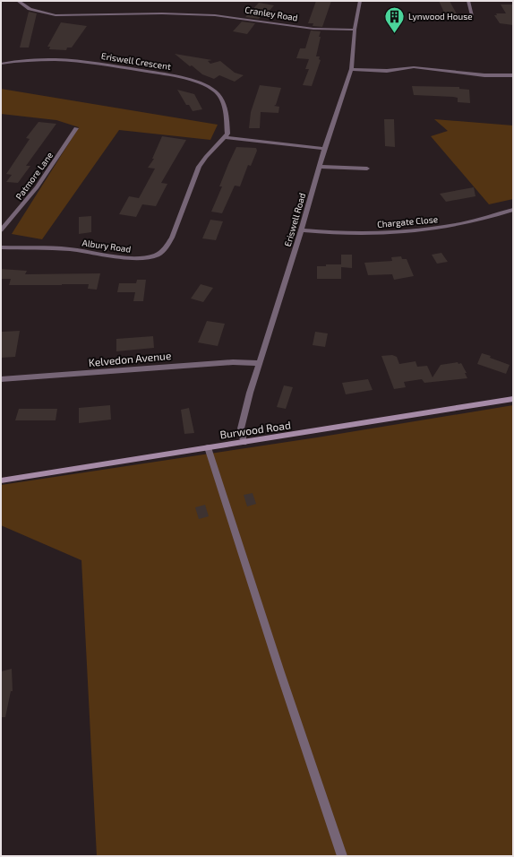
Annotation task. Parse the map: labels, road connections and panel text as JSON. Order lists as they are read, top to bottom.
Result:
{
  "streets": {
    "street": [
      "Cranley Road",
      "Eriswell Crescent",
      "Patmore Lane",
      "Eriswell Road",
      "Chargate Close",
      "Albury Road",
      "Kelvedon Avenue",
      "Burwood Road"
    ]
  },
  "crossings": [
    ["Cranley Road", "Eriswell Road"],
    ["Eriswell Crescent", "Albury Road"],
    ["Eriswell Road", "Chargate Close"],
    ["Eriswell Road", "Kelvedon Avenue"],
    ["Eriswell Road", "Burwood Road"]
  ],
  "places": {
    "building": ["Lynwood House"]
  }
}
